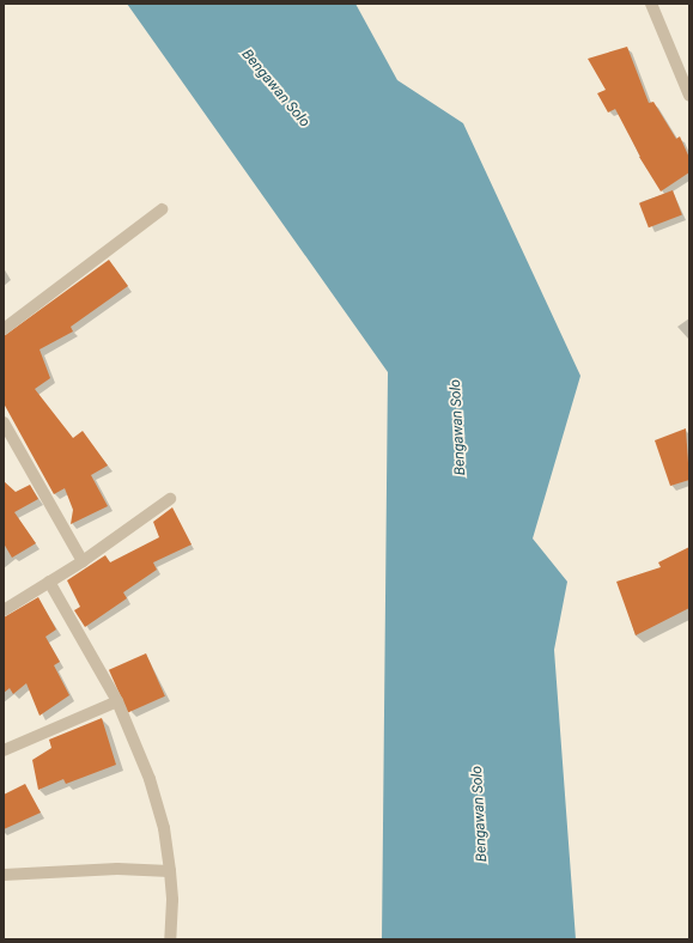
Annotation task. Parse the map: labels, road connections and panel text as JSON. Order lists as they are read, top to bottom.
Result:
{
  "water": ["Bengawan Solo"]
}
